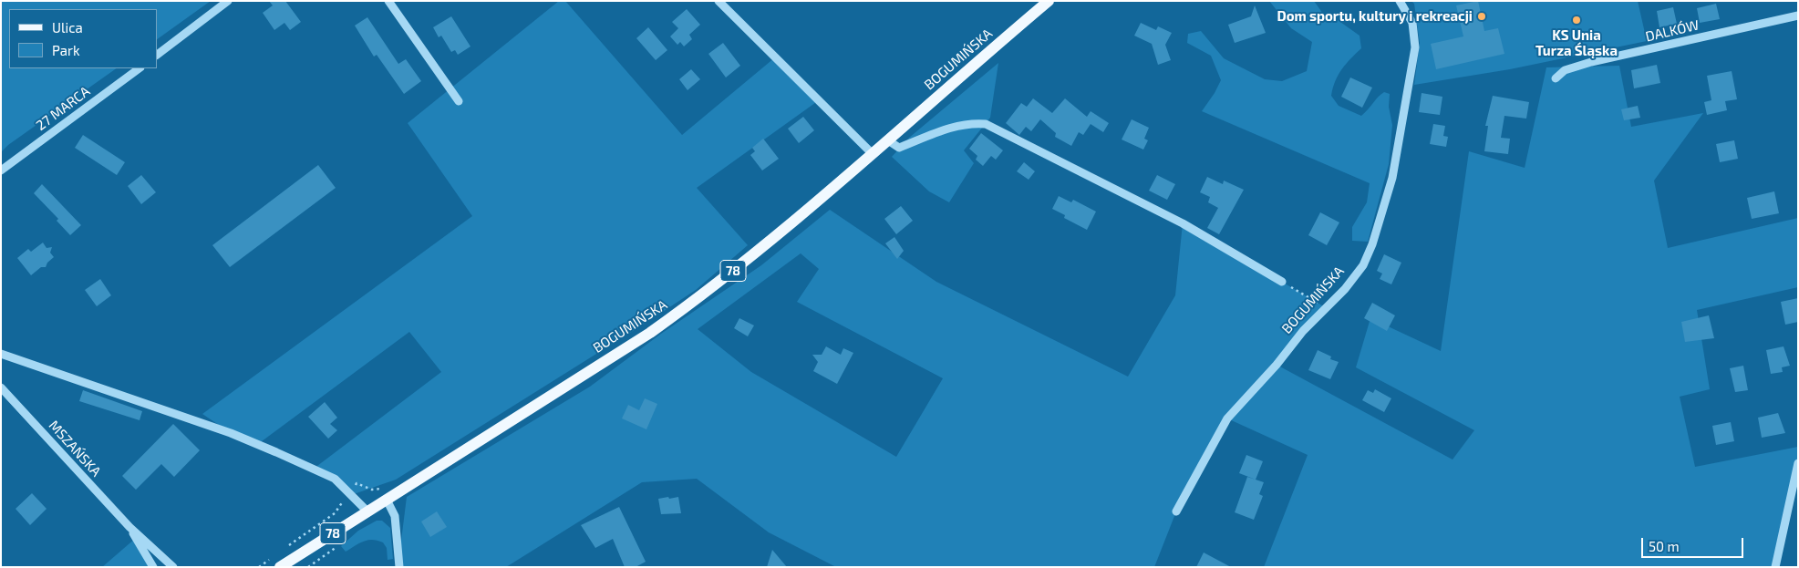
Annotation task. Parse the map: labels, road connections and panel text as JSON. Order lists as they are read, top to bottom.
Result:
{
  "streets": {
    "main road": ["BOGUMIŃSKA", "78"],
    "street": ["DALKÓW", "27 MARCA", "MSZAŃSKA"]
  },
  "places": ["Dom sportu, kultury i rekreacji", "KS Unia Turza Śląska"],
  "legend": ["Ulica", "Park"],
  "scale_bar": "50 m"
}
